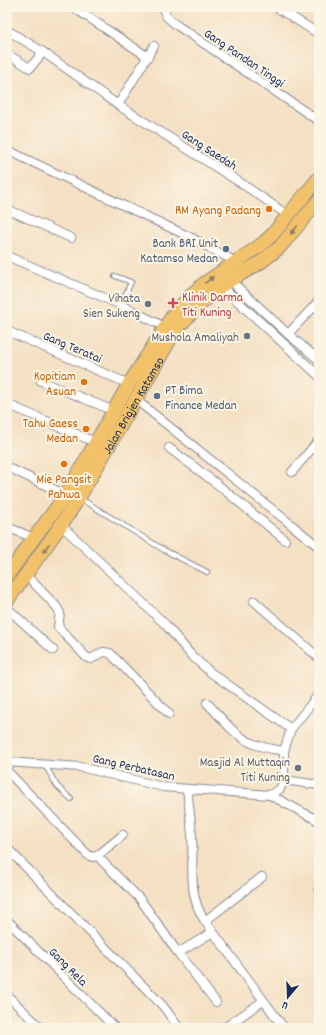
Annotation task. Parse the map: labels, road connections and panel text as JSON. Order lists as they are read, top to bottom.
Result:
{
  "streets": {
    "main road": ["Jalan Brigjen Katamso"],
    "street": [
      "Gang Pandan Tinggi",
      "Gang Saedah",
      "Gang Teratai",
      "Gang Perbatasan",
      "Gang Rela"
    ]
  },
  "crossings": [
    ["Gang Saedah", "Jalan Brigjen Katamso"],
    ["Gang Teratai", "Jalan Brigjen Katamso"]
  ],
  "places": {
    "other": [
      "RM Ayang Padang",
      "Bank BRI Unit Katamso Medan",
      "Vihata Sien Sukeng",
      "Mushola Amaliyah",
      "Kopitiam Asuan",
      "PT Bima Finance Medan",
      "Tahu Gaess Medan",
      "Mie Pangsit Pahwa",
      "Masjid Al Muttaqin Titi Kuning"
    ],
    "health": ["Klinik Darma Titi Kuning"]
  },
  "north": "bottom"
}
